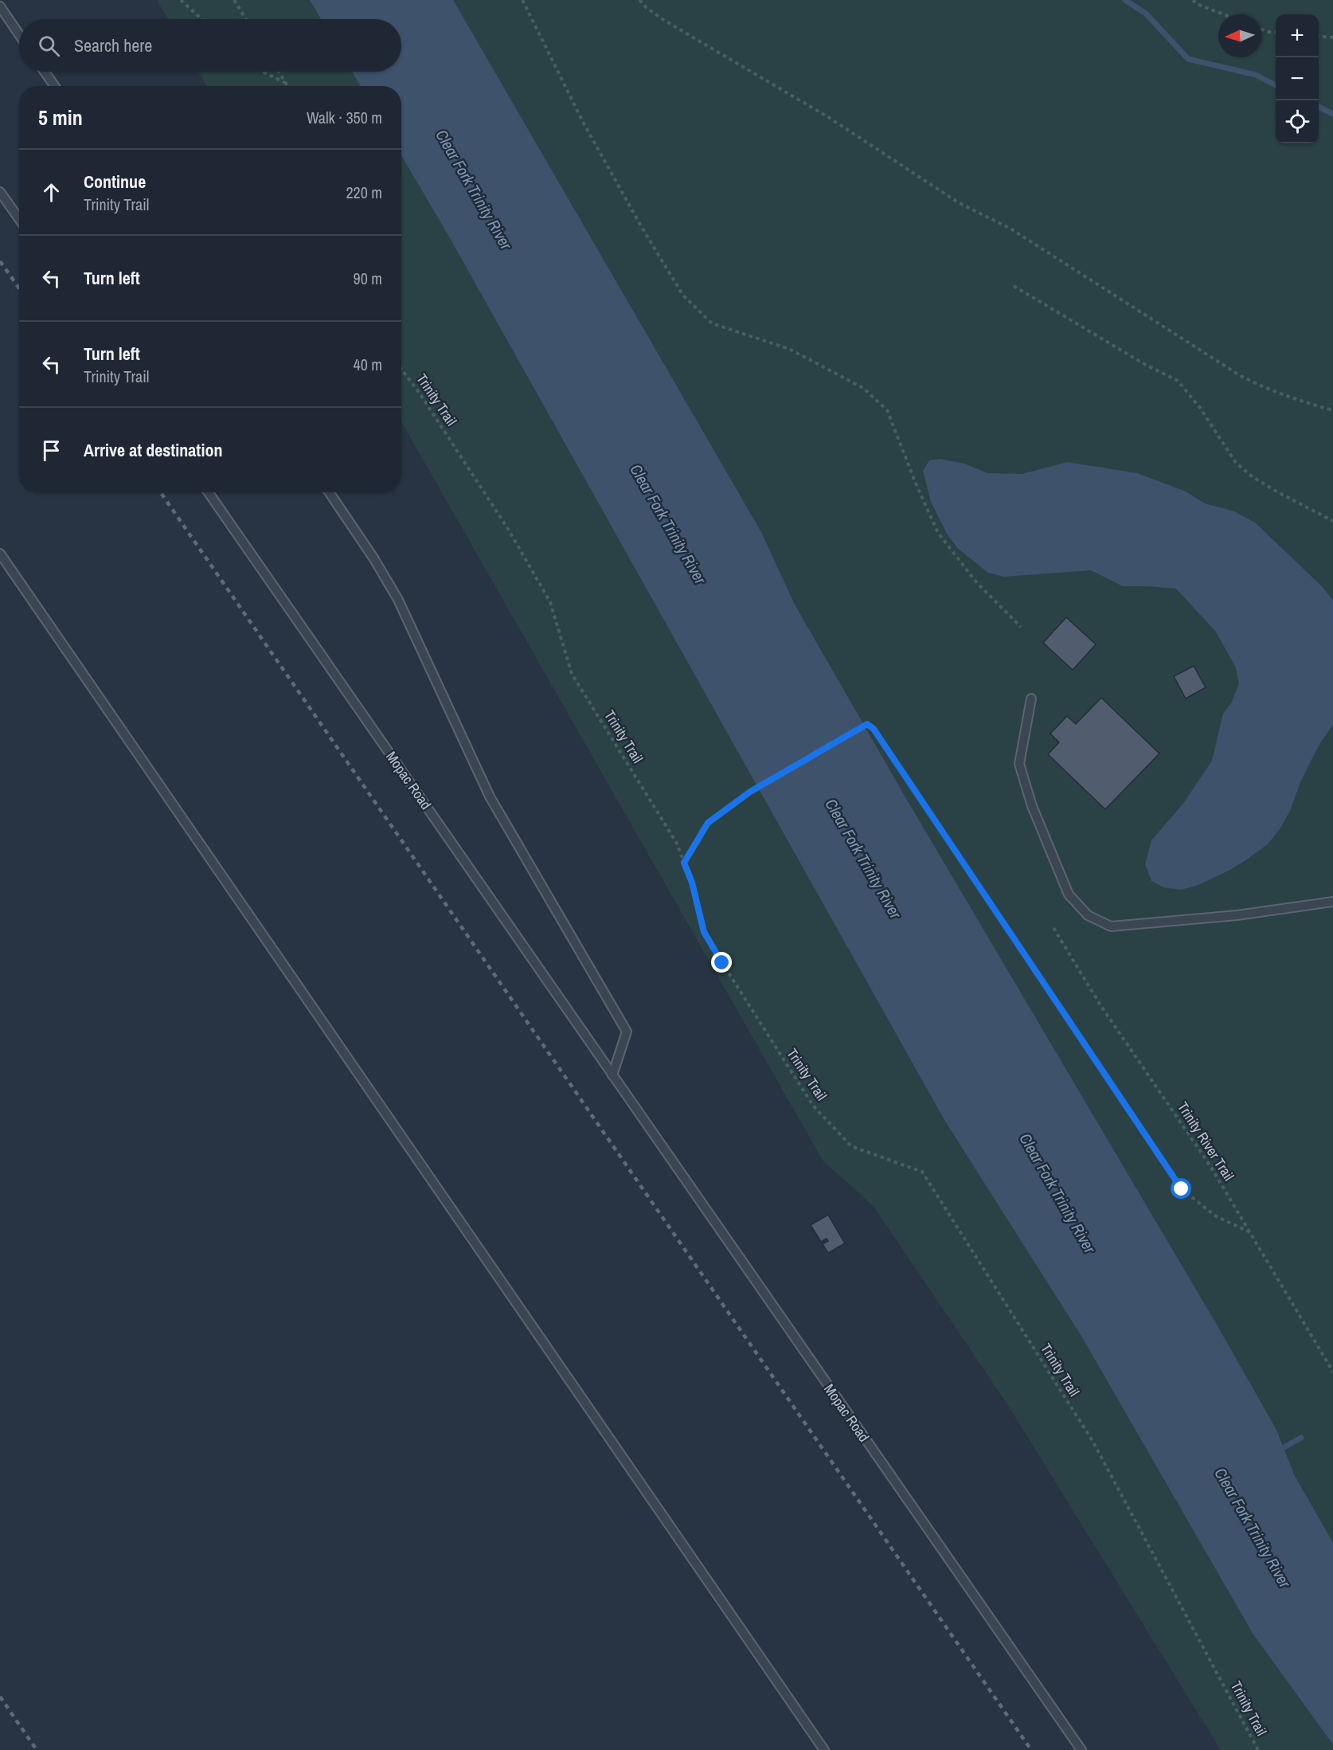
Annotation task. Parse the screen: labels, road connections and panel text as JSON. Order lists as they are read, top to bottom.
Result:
{
  "streets": {
    "lane": ["Mopac Road"],
    "path": ["Trinity Trail", "Trinity River Trail"]
  },
  "water": ["Clear Fork Trinity River"],
  "north": "left",
  "page": {
    "map_buttons": ["+", "−"],
    "search": "Search here",
    "heading": ["5 min", "Walk · 350 m"],
    "list": [
      ["Continue", "Trinity Trail", "220 m"],
      ["Turn left", "90 m"],
      ["Turn left", "Trinity Trail", "40 m"],
      "Arrive at destination"
    ]
  }
}
